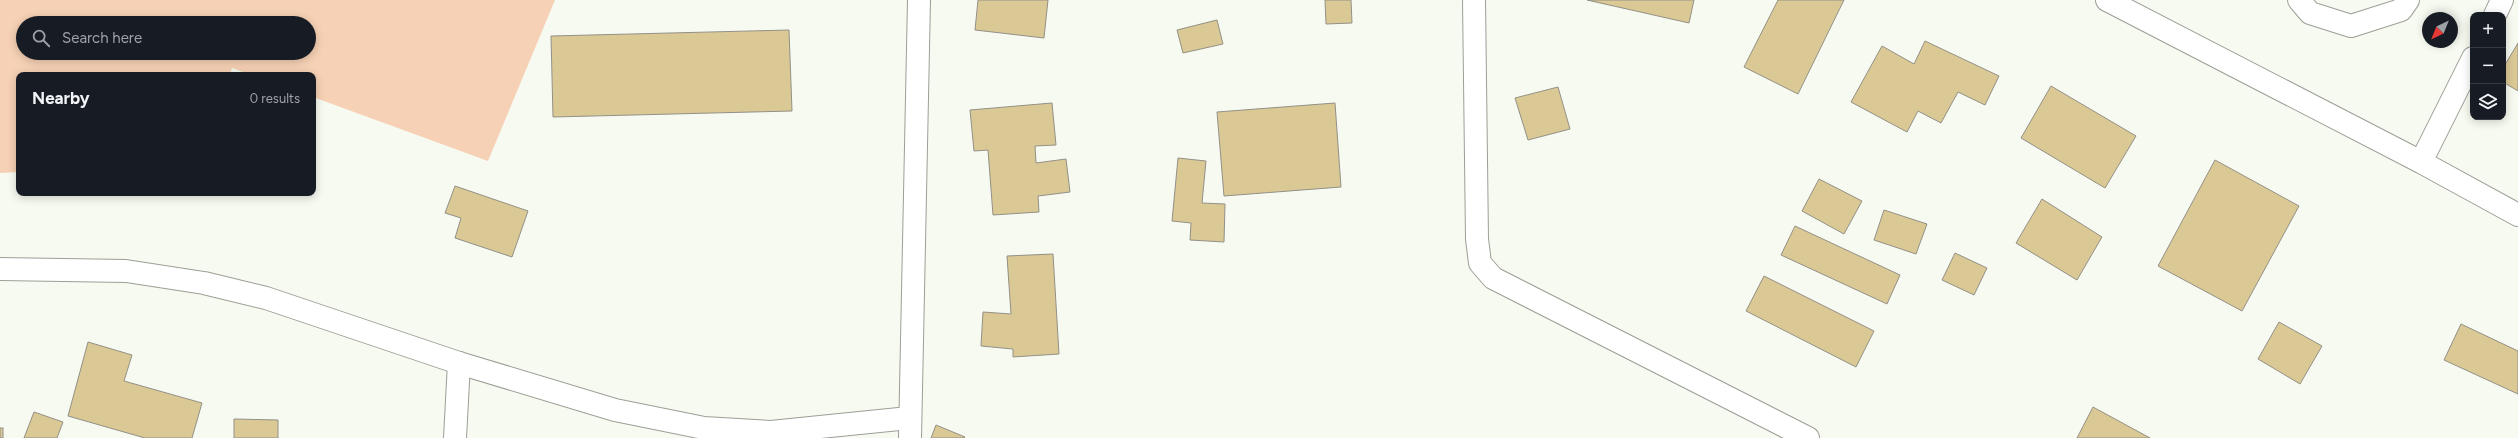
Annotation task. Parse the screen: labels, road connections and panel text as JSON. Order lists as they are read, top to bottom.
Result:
{
  "north": "bottom left",
  "page": {
    "map_buttons": ["+", "−"],
    "search": "Search here",
    "heading": ["Nearby", "0 results"]
  }
}
